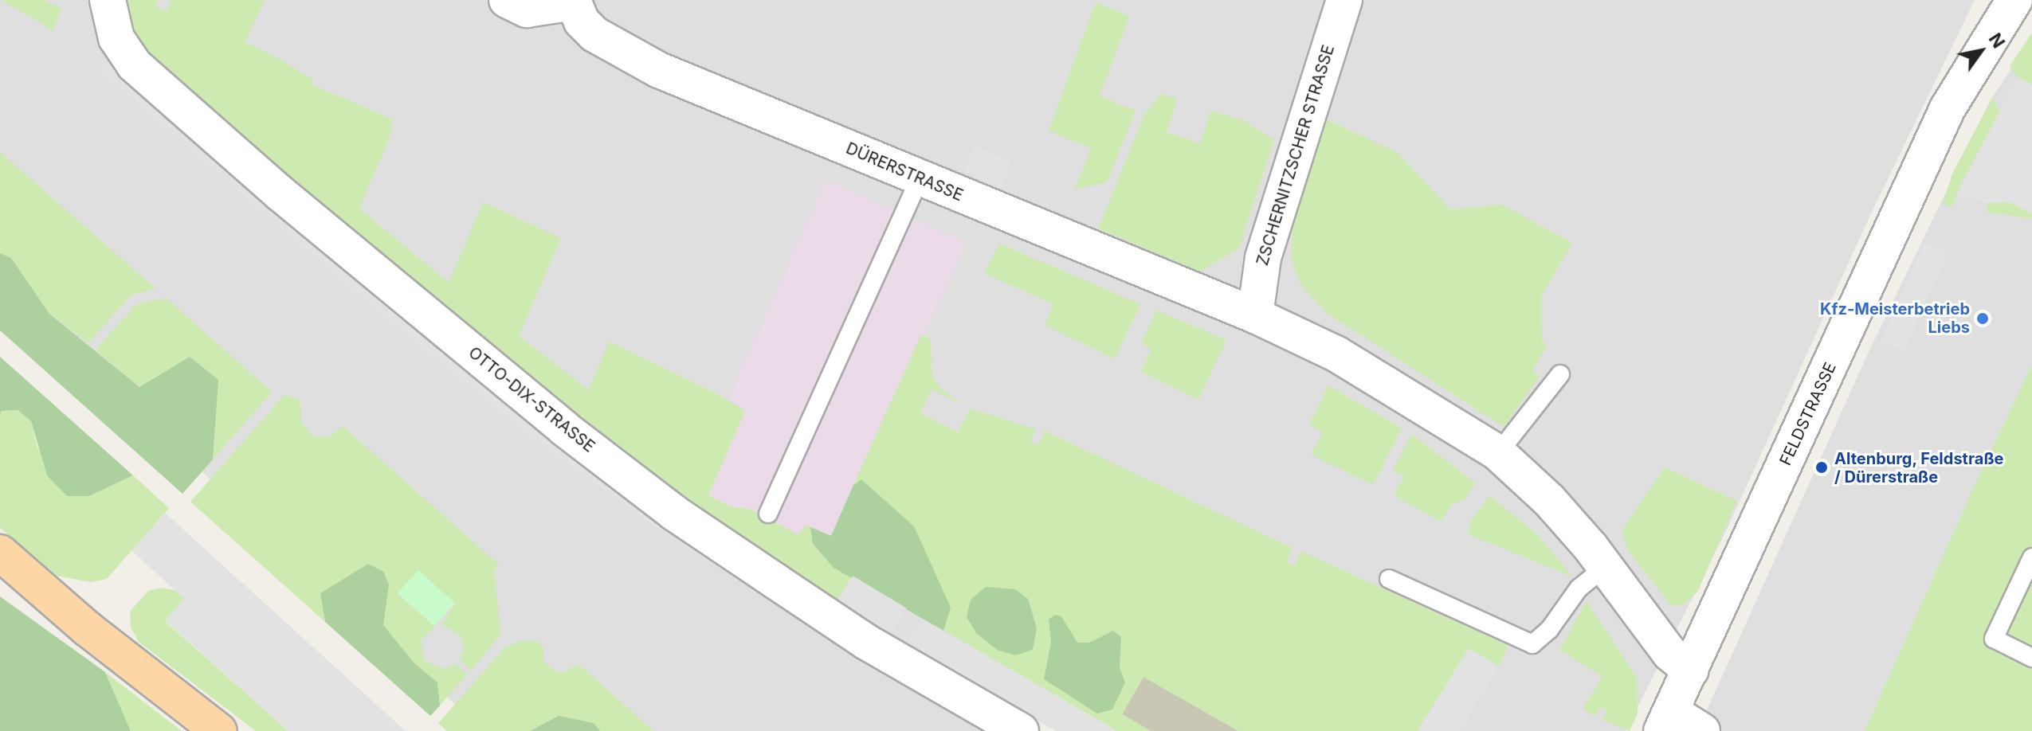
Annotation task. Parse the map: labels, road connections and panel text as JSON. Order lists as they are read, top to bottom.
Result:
{
  "streets": {
    "street": [
      "ZSCHERNITZSCHER STRASSE",
      "DÜRERSTRASSE",
      "OTTO-DIX-STRASSE",
      "FELDSTRASSE"
    ]
  },
  "crossings": [
    ["ZSCHERNITZSCHER STRASSE", "DÜRERSTRASSE"]
  ],
  "places": ["Kfz-Meisterbetrieb Liebs", "Altenburg, Feldstraße / Dürerstraße"],
  "north": "top right"
}
